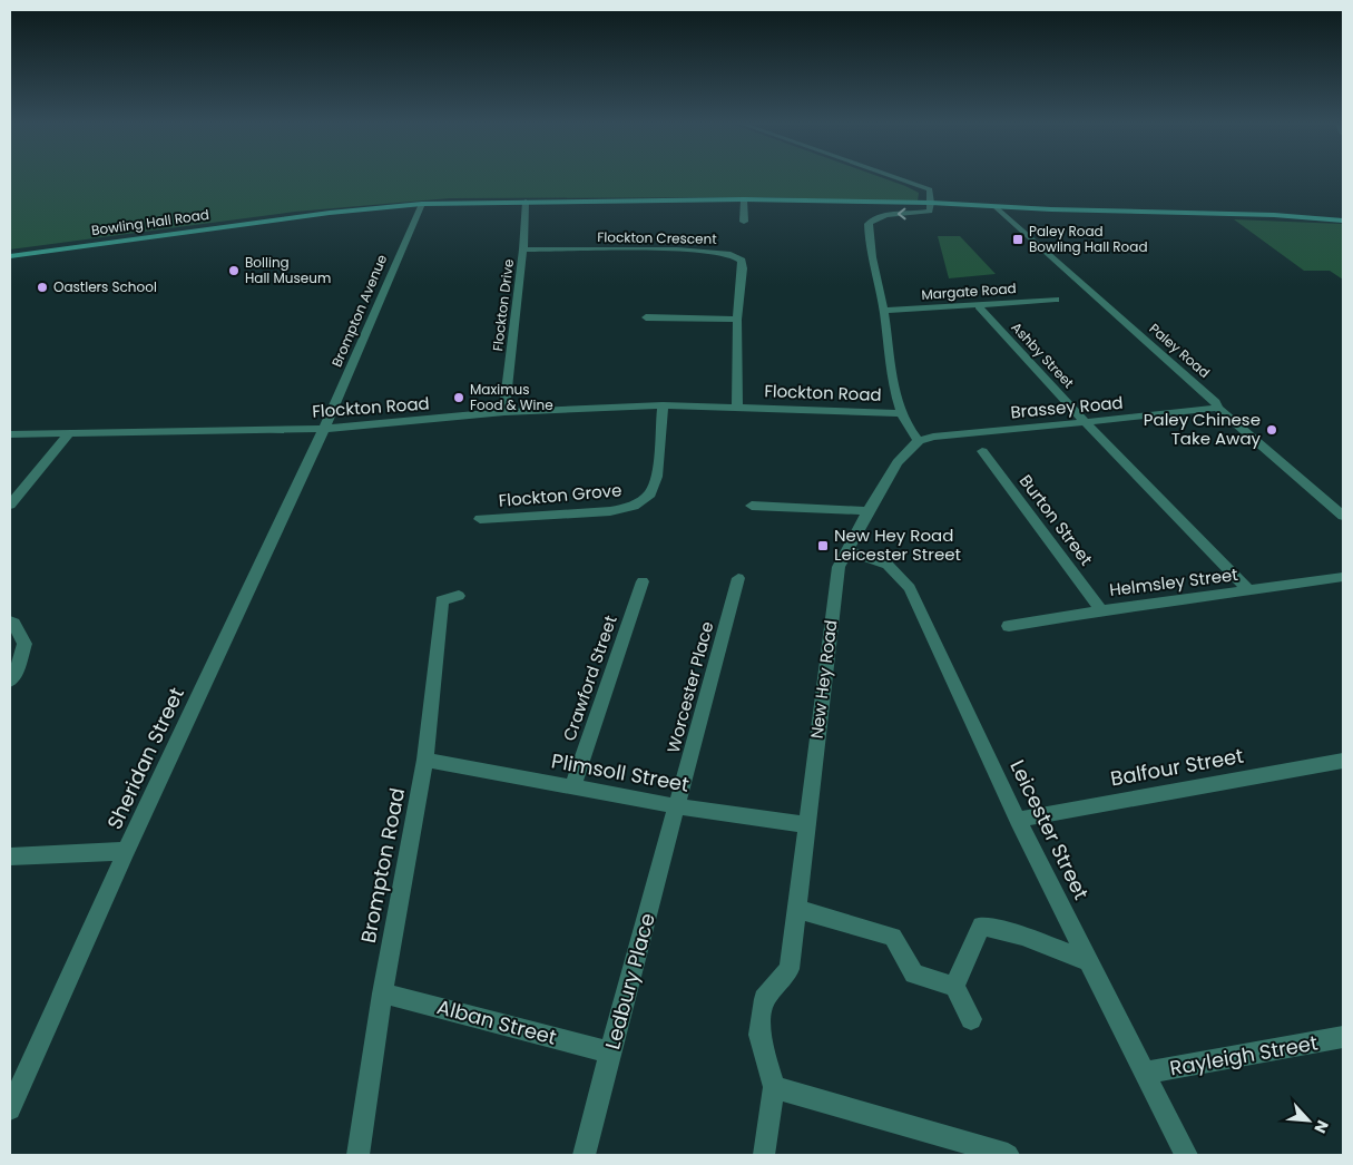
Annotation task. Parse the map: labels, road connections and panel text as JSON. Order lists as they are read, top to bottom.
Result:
{
  "streets": {
    "street": [
      "Bowling Hall Road",
      "Flockton Crescent",
      "Margate Road",
      "Flockton Drive",
      "Brompton Avenue",
      "Paley Road",
      "Ashby Street",
      "Flockton Road",
      "Brassey Road",
      "Flockton Grove",
      "Burton Street",
      "Helmsley Street",
      "Crawford Street",
      "New Hey Road",
      "Worcester Place",
      "Sheridan Street",
      "Balfour Street",
      "Plimsoll Street",
      "Leicester Street",
      "Brompton Road",
      "Ledbury Place",
      "Alban Street",
      "Rayleigh Street"
    ]
  },
  "crossings": [
    ["Bowling Hall Road", "Flockton Drive"],
    ["Bowling Hall Road", "Brompton Avenue"],
    ["Bowling Hall Road", "Paley Road"],
    ["Flockton Crescent", "Flockton Drive"],
    ["Flockton Crescent", "Flockton Road"],
    ["Margate Road", "Ashby Street"],
    ["Flockton Drive", "Flockton Road"],
    ["Brompton Avenue", "Flockton Road"],
    ["Brompton Avenue", "Sheridan Street"],
    ["Paley Road", "Brassey Road"],
    ["Ashby Street", "Brassey Road"],
    ["Ashby Street", "Helmsley Street"],
    ["Flockton Road", "Flockton Grove"],
    ["Flockton Road", "Sheridan Street"],
    ["Brassey Road", "New Hey Road"],
    ["Burton Street", "Helmsley Street"],
    ["Crawford Street", "Plimsoll Street"],
    ["New Hey Road", "Plimsoll Street"],
    ["New Hey Road", "Leicester Street"],
    ["Worcester Place", "Plimsoll Street"],
    ["Worcester Place", "Ledbury Place"],
    ["Balfour Street", "Leicester Street"],
    ["Plimsoll Street", "Brompton Road"],
    ["Plimsoll Street", "Ledbury Place"],
    ["Leicester Street", "Rayleigh Street"],
    ["Brompton Road", "Alban Street"],
    ["Ledbury Place", "Alban Street"]
  ],
  "places": {
    "transit": ["Paley Road Bowling Hall Road", "New Hey Road Leicester Street"],
    "other": [
      "Bolling Hall Museum",
      "Oastlers School",
      "Maximus Food & Wine",
      "Paley Chinese Take Away"
    ]
  },
  "north": "bottom right"
}
